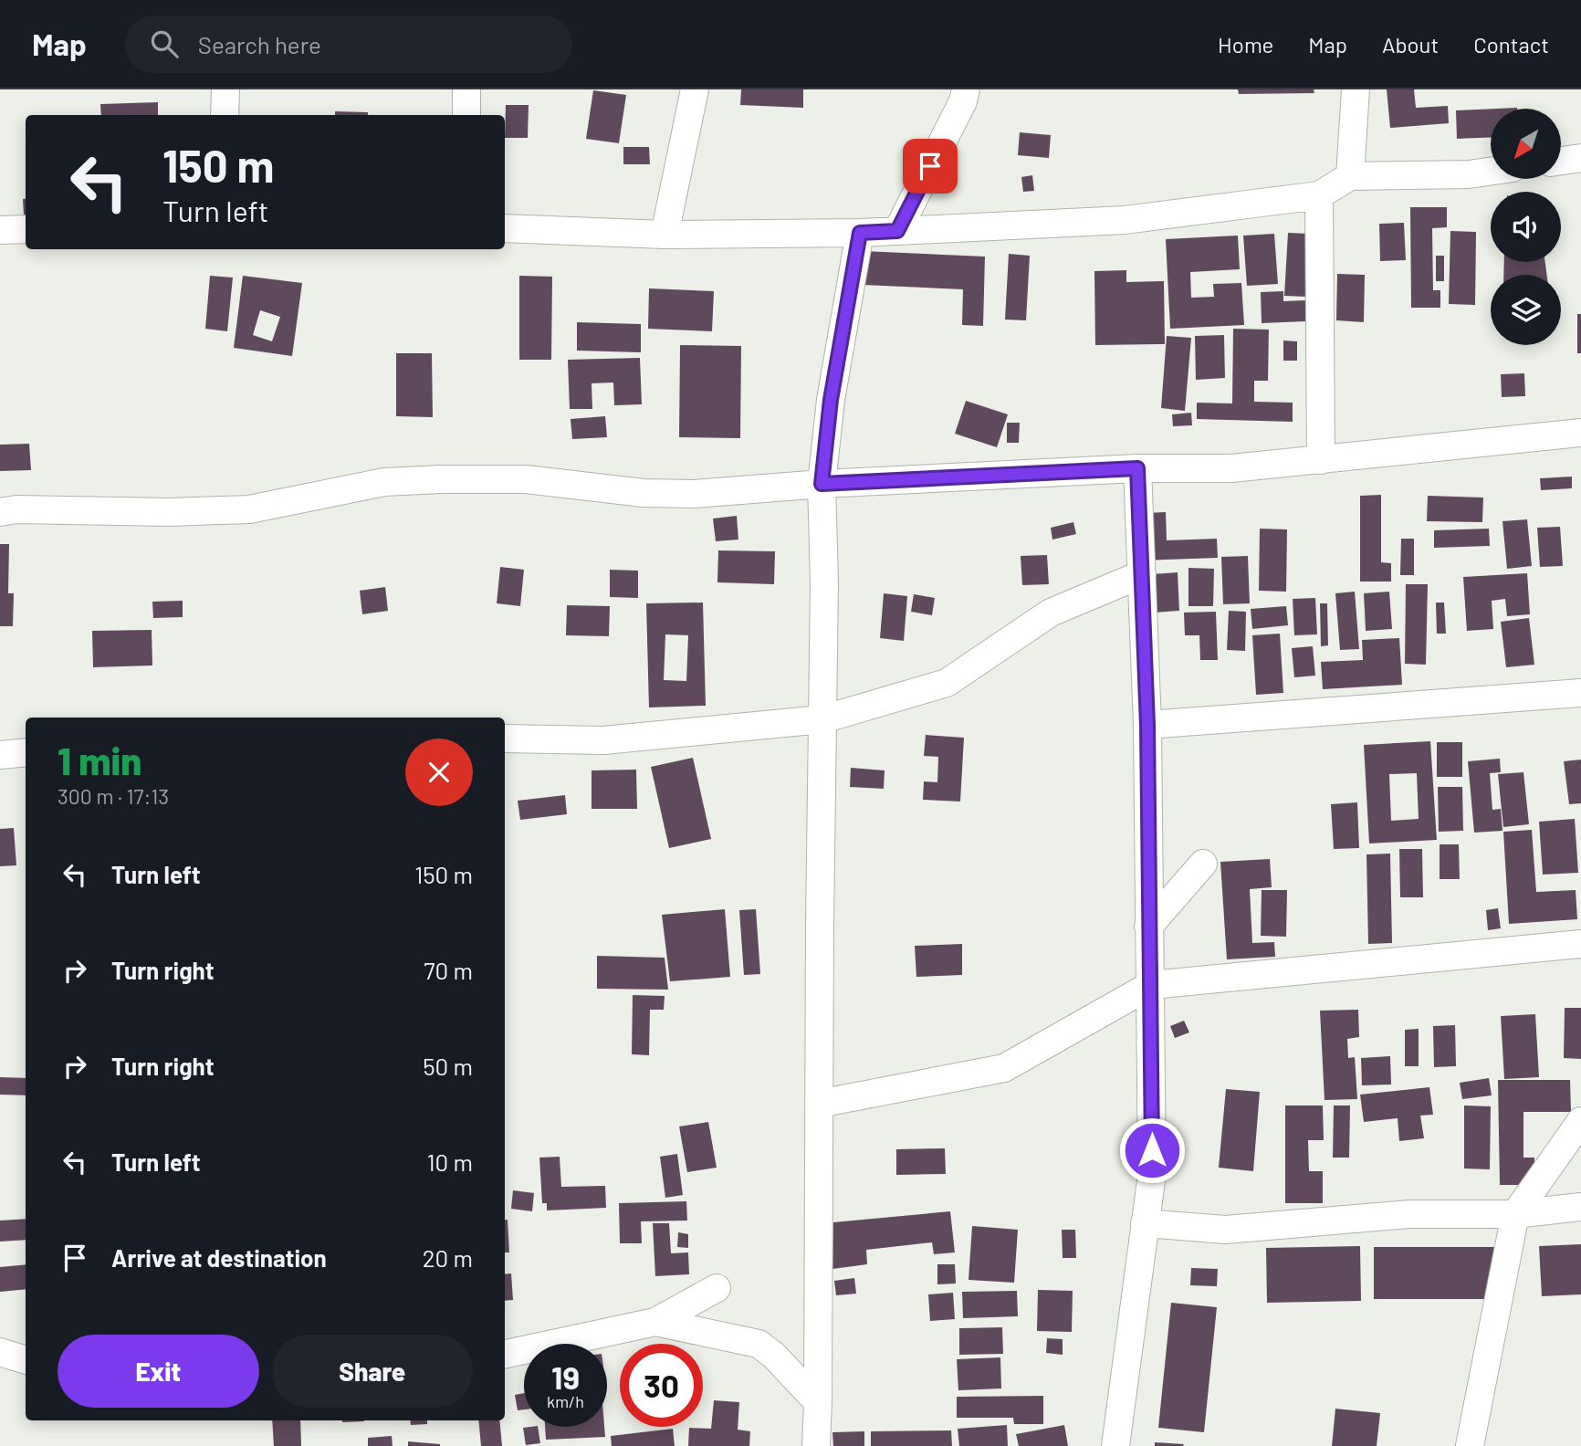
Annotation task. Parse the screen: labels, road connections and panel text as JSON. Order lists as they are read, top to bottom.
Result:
{
  "north": "bottom left",
  "page": {
    "header": "Map",
    "search": "Search here",
    "nav": [
      "Home",
      "Map",
      "About",
      "Contact"
    ],
    "turn": ["150 m", "Turn left"],
    "heading": ["1 min", "300 m · 17:13"],
    "list": [
      {
        "name": "Turn left",
        "value": "150 m"
      },
      {
        "name": "Turn right",
        "value": "70 m"
      },
      {
        "name": "Turn right",
        "value": "50 m"
      },
      {
        "name": "Turn left",
        "value": "10 m"
      },
      {
        "name": "Arrive at destination",
        "value": "20 m"
      }
    ],
    "buttons": ["Exit", "Share"],
    "speed": "19 km/h",
    "limit": "30"
  }
}
